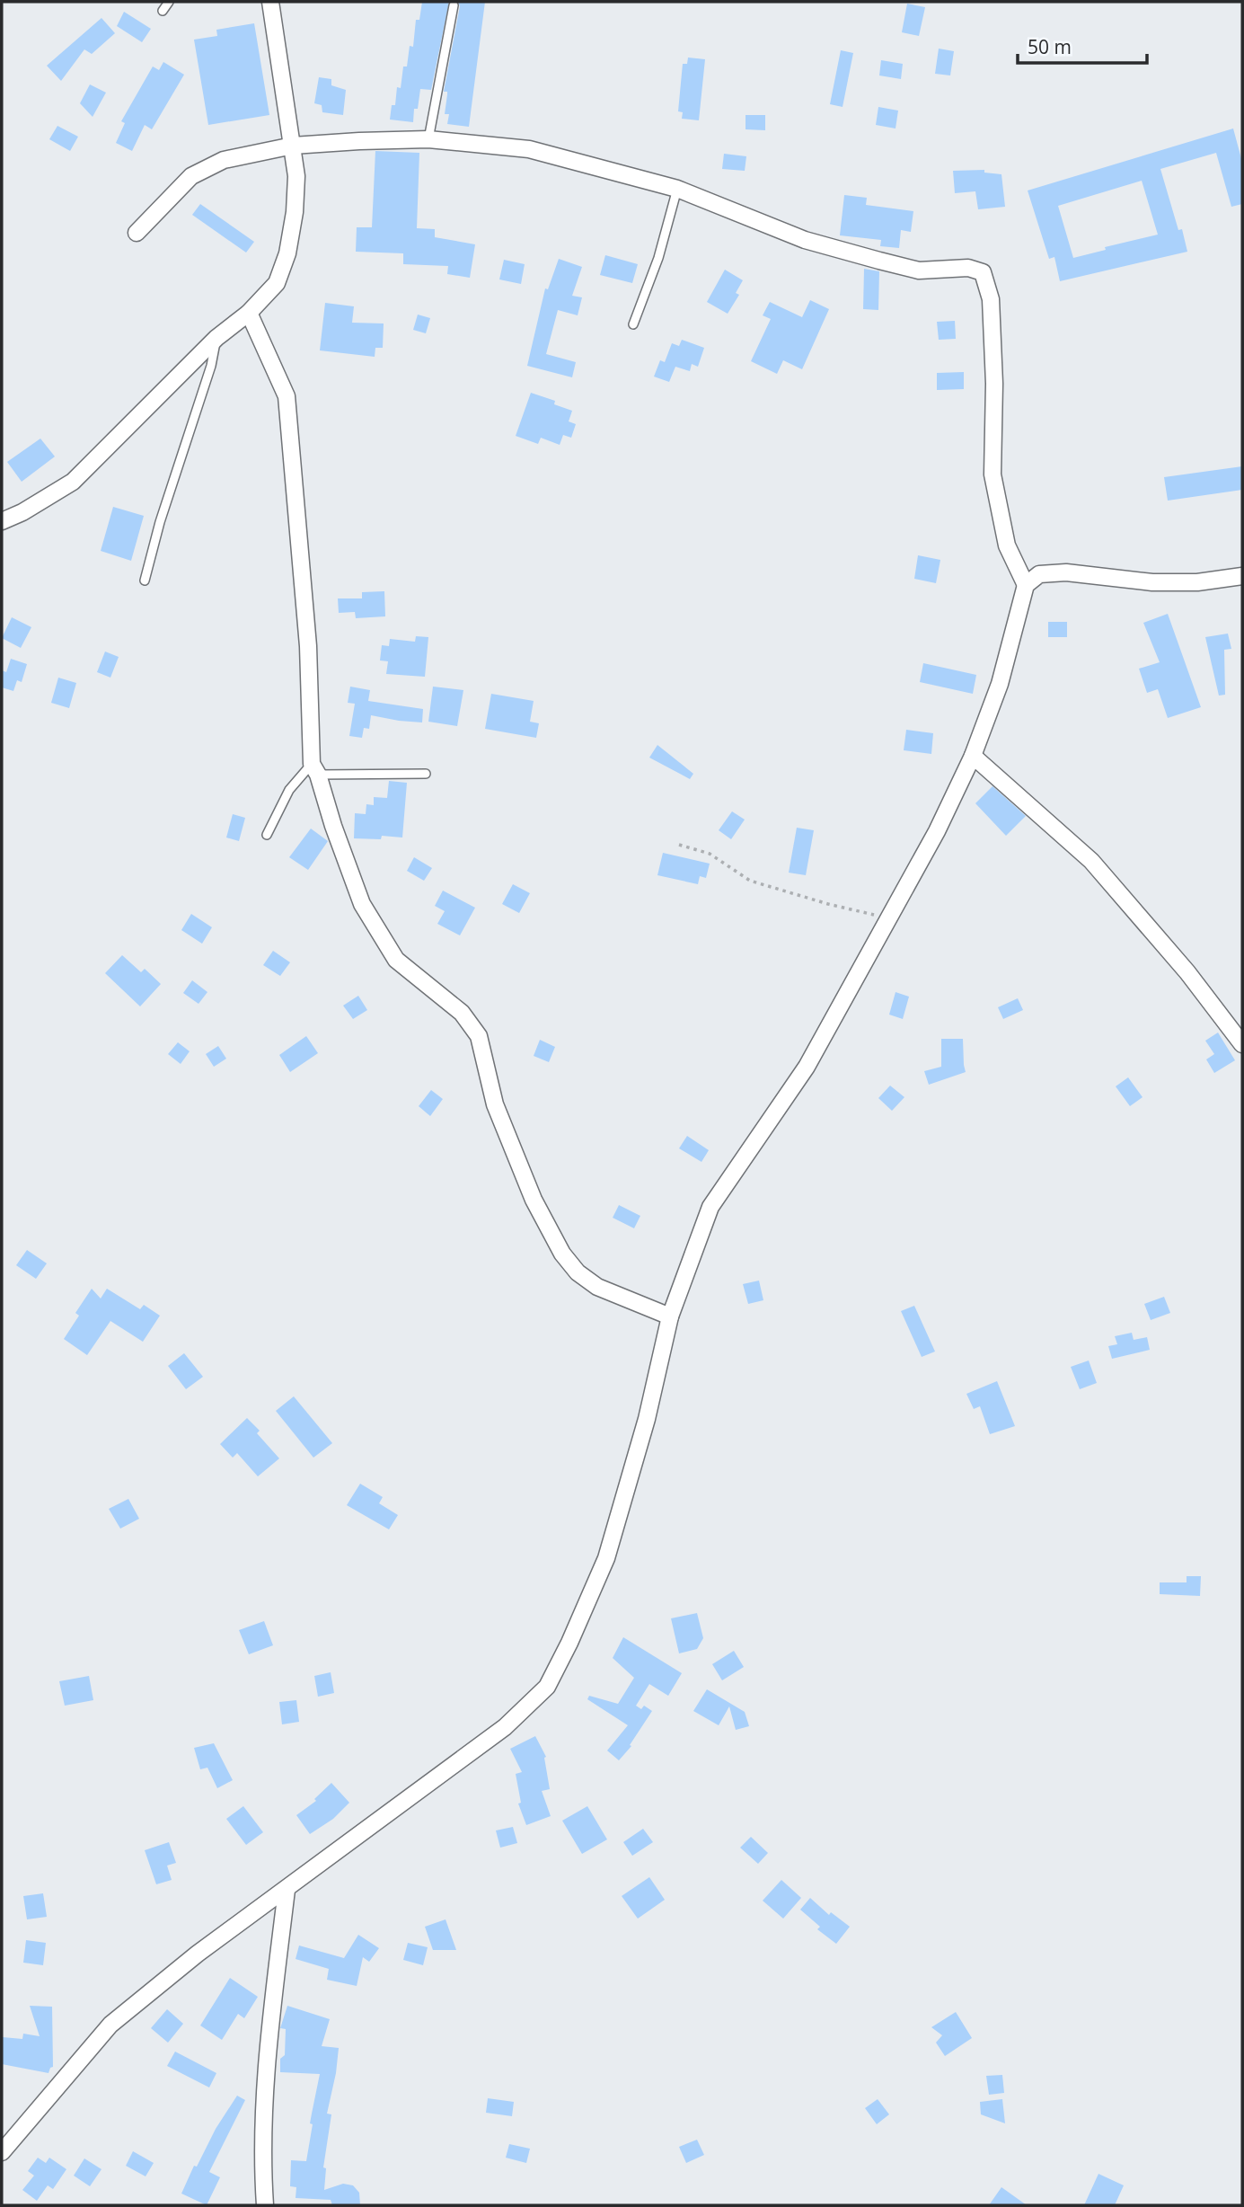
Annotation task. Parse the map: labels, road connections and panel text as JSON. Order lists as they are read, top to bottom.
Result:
{
  "scale_bar": "50 m"
}
